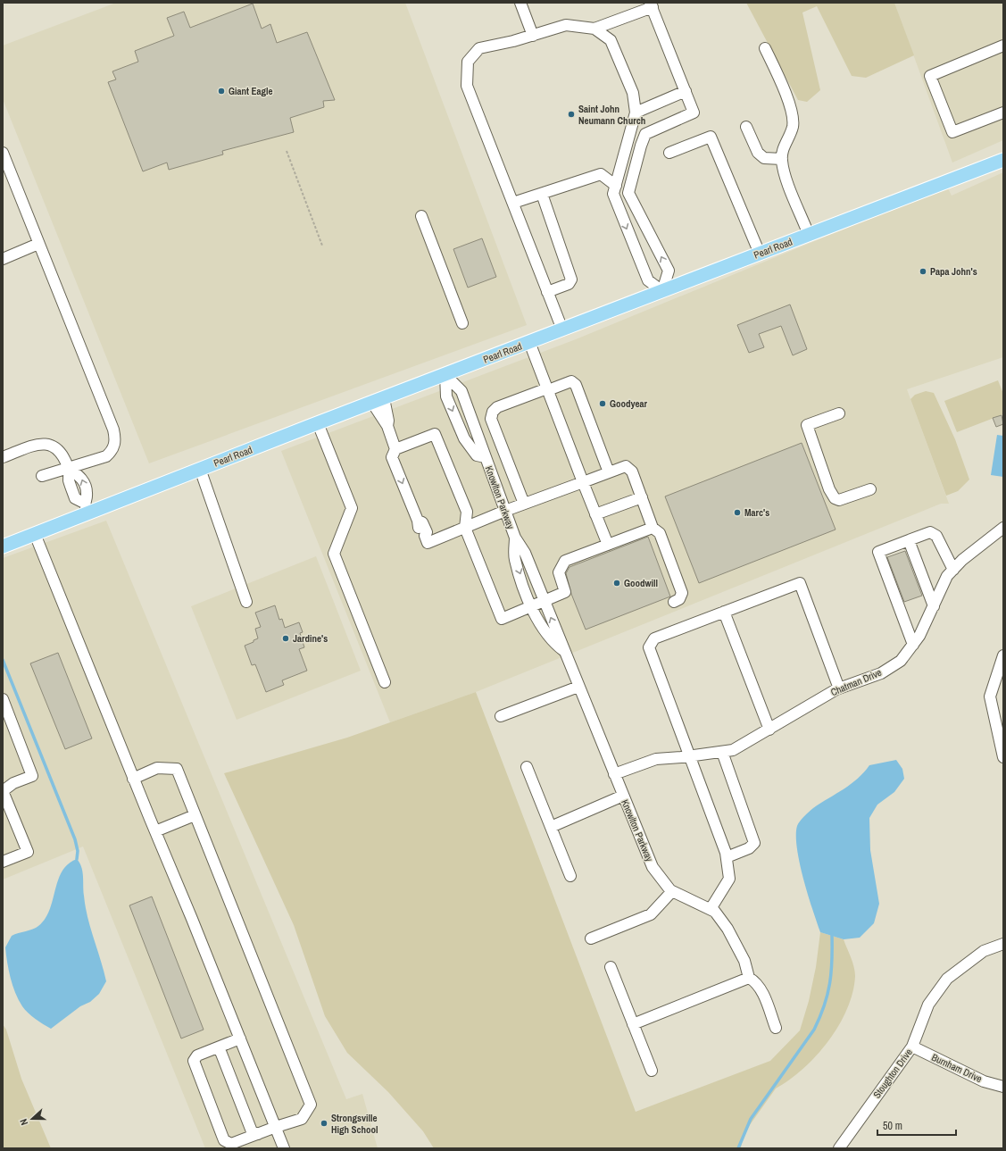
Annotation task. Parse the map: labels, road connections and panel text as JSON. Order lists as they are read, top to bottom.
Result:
{
  "streets": {
    "main road": ["Pearl Road"],
    "street": [
      "Knowlton Parkway",
      "Chatman Drive",
      "Burnham Drive",
      "Stoughton Drive"
    ]
  },
  "crossings": [
    ["Pearl Road", "Knowlton Parkway"],
    ["Knowlton Parkway", "Chatman Drive"],
    ["Burnham Drive", "Stoughton Drive"]
  ],
  "places": [
    "Giant Eagle",
    "Saint John Neumann Church",
    "Papa John's",
    "Goodyear",
    "Marc's",
    "Goodwill",
    "Jardine's",
    "Strongsville High School"
  ],
  "scale_bar": "50 m",
  "north": "left"
}
